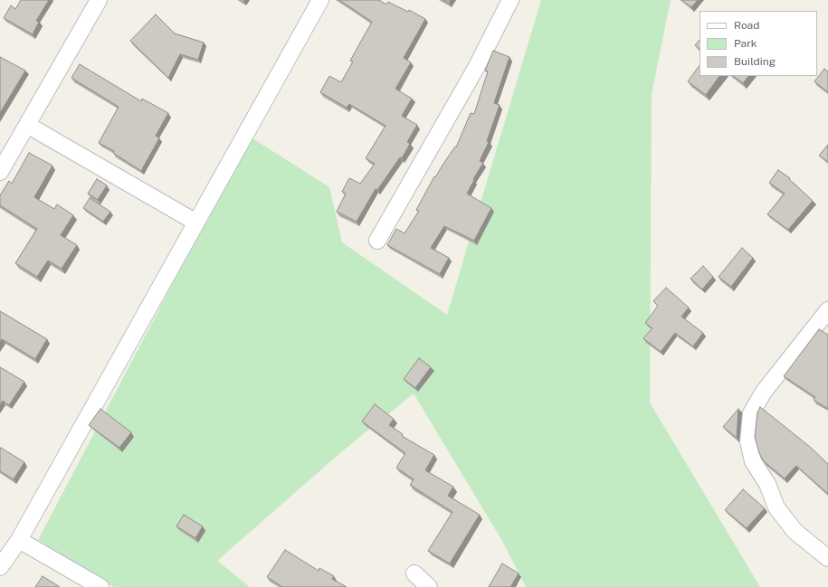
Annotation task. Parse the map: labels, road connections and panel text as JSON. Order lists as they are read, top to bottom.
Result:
{
  "legend": ["Road", "Park", "Building"]
}
